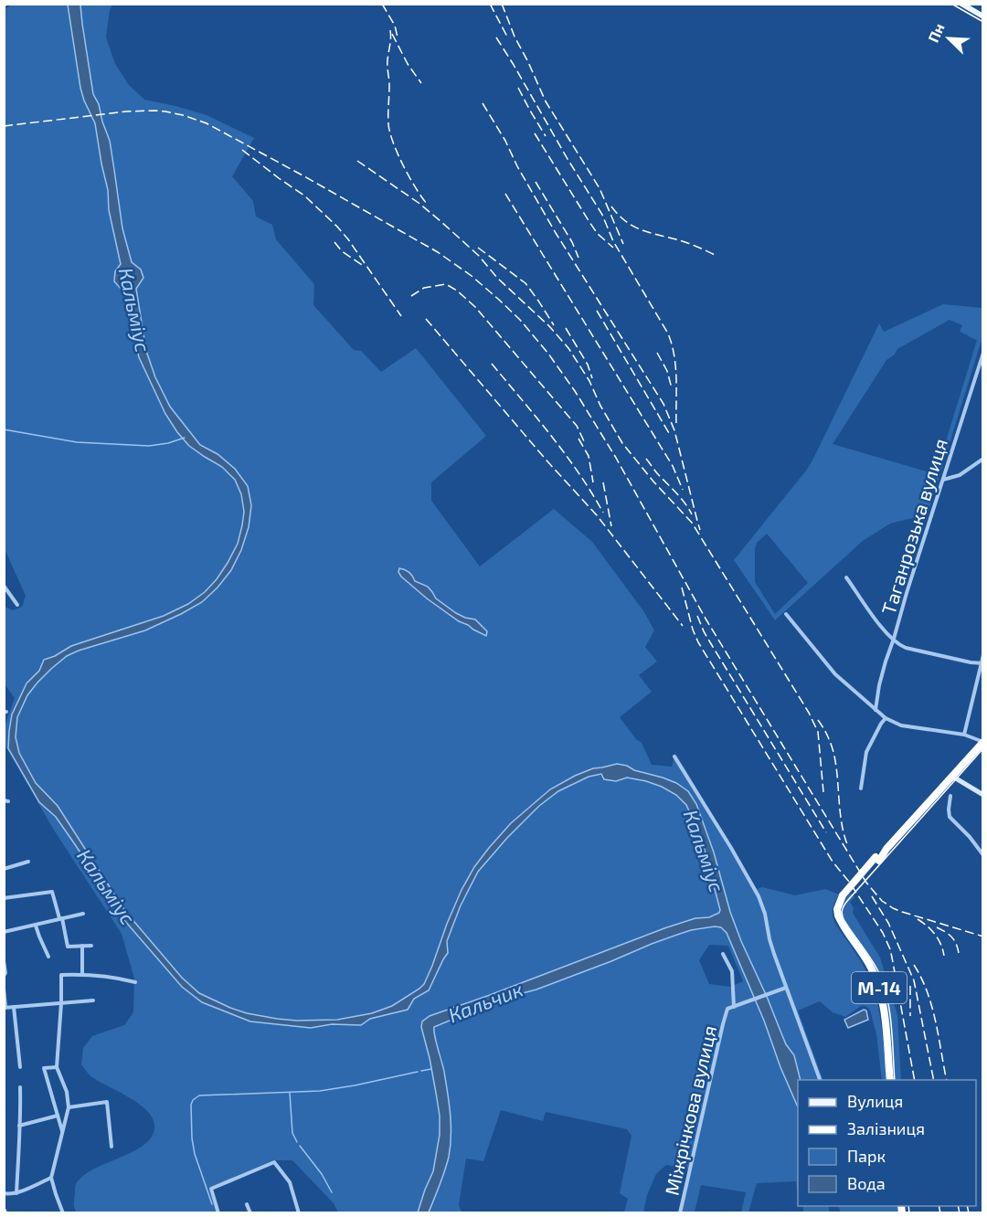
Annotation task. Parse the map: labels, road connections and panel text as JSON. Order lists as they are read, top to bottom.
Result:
{
  "streets": {
    "highway": ["М-14"],
    "street": ["Таганрозька вулиця", "Міжрічкова вулиця"]
  },
  "water": ["Кальміус", "Кальчик"],
  "legend": [
    "Вулиця",
    "Залізниця",
    "Парк",
    "Вода"
  ],
  "north": "top left"
}
